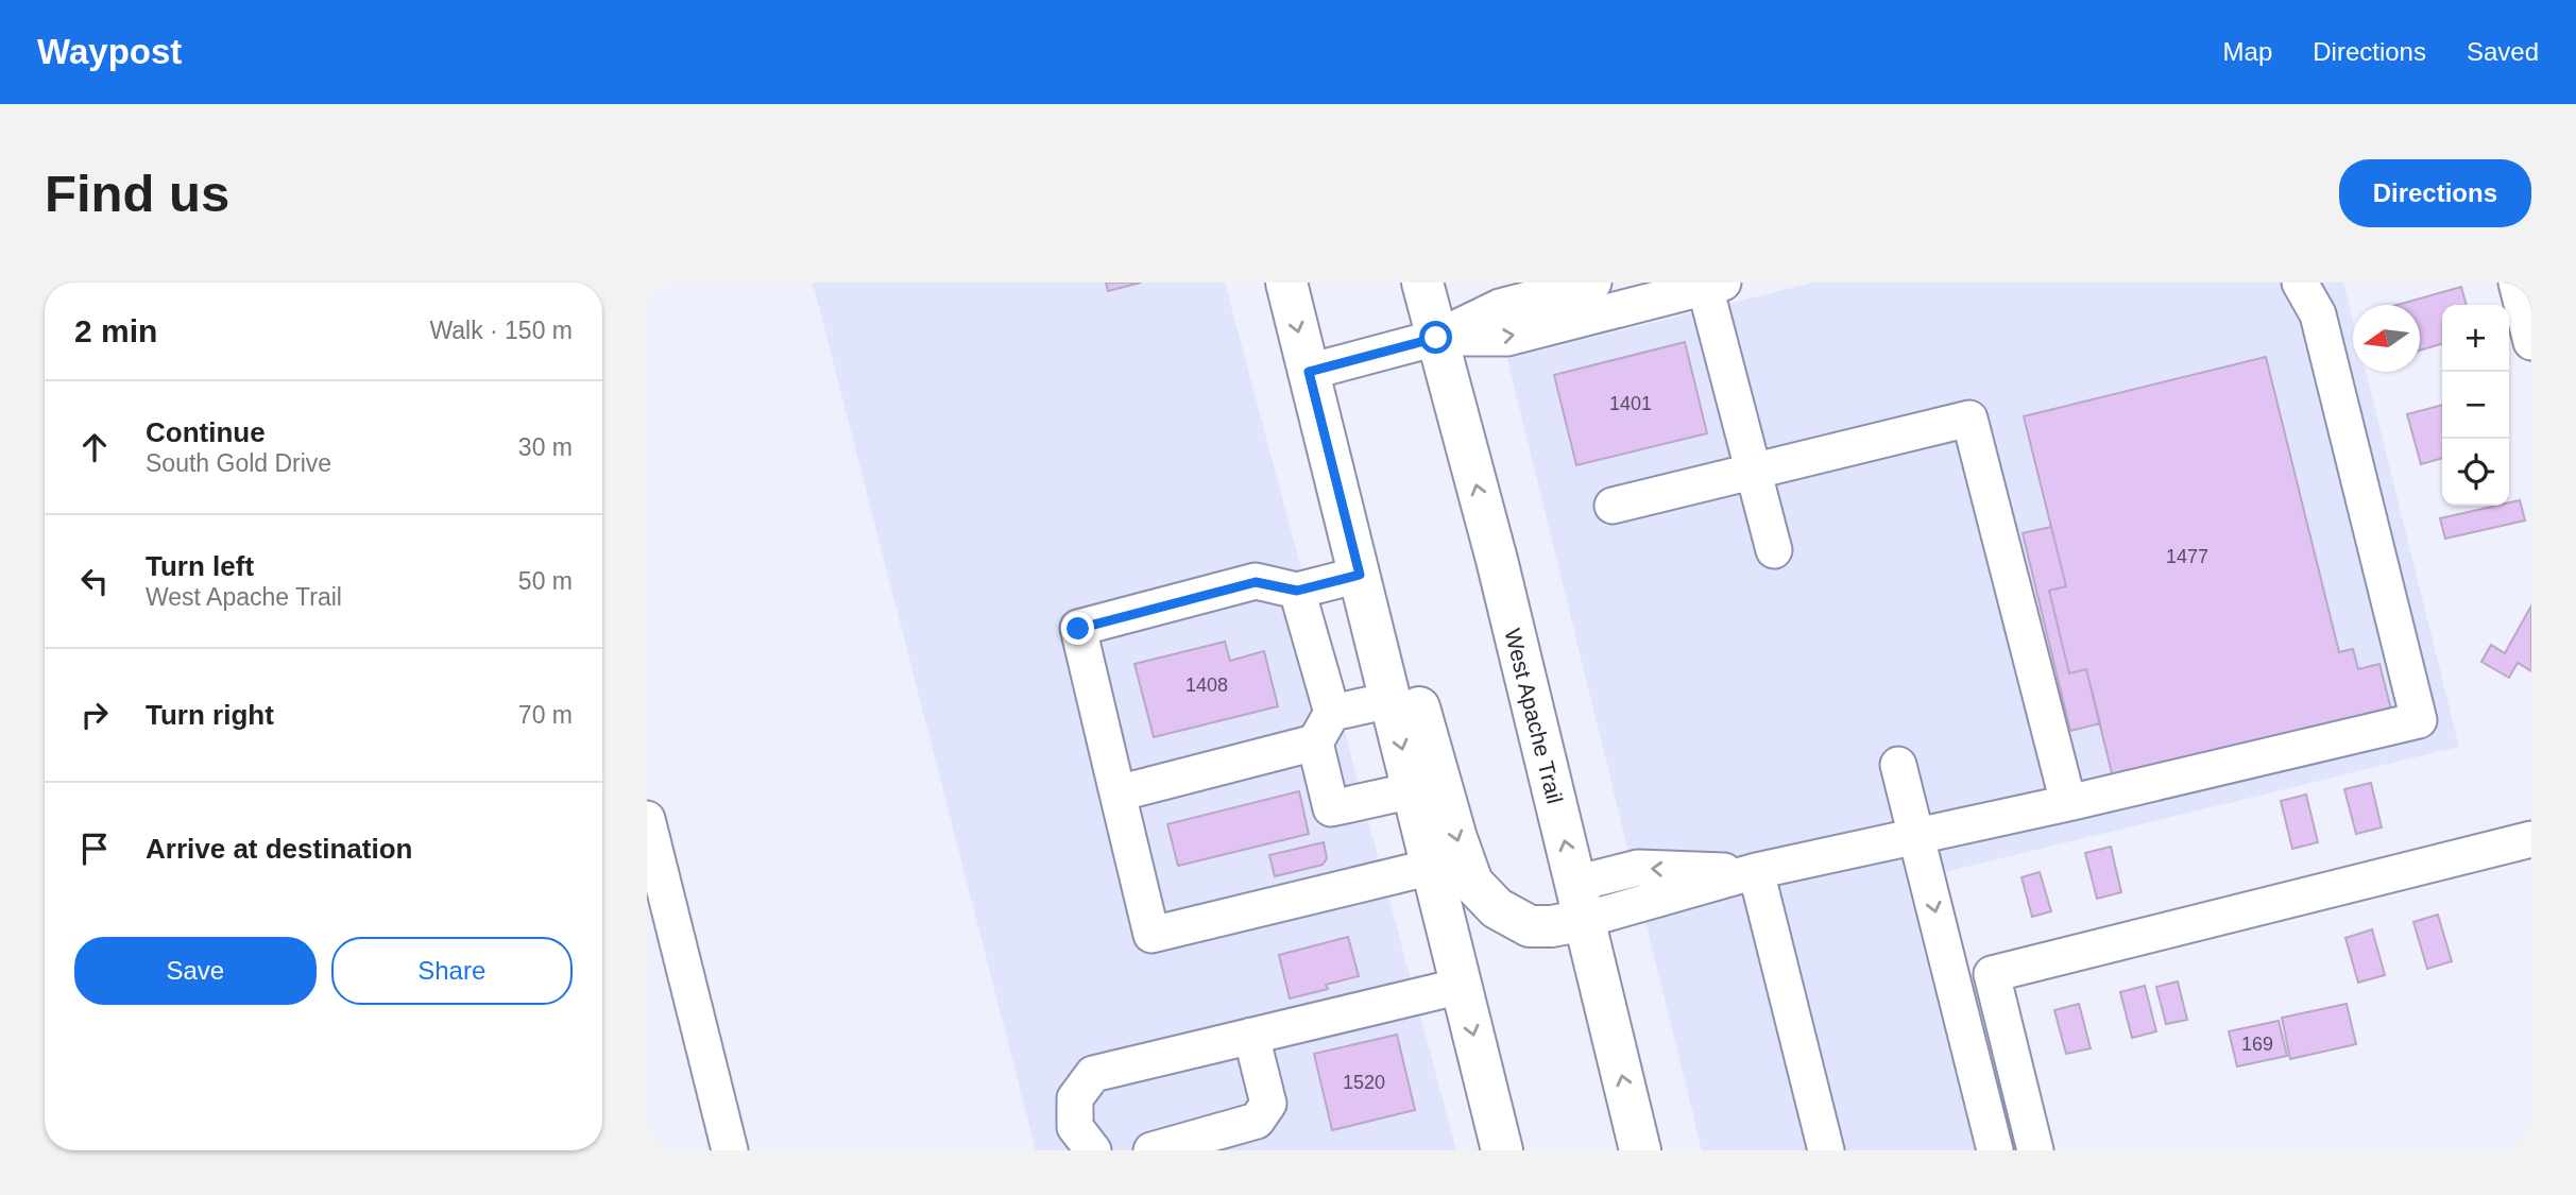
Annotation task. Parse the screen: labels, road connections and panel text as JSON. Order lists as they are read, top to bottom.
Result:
{
  "streets": {
    "main road": ["West Apache Trail"]
  },
  "house_numbers": [
    "1401",
    "1477",
    "1408",
    "169",
    "1520"
  ],
  "north": "left",
  "page": {
    "header": "Waypost",
    "nav": ["Map", "Directions", "Saved"],
    "buttons": [
      "Directions",
      ["Save", "Share"]
    ],
    "title": "Find us",
    "heading": ["2 min", "Walk · 150 m"],
    "map_buttons": ["+", "−"],
    "list": [
      ["Continue", "South Gold Drive", "30 m"],
      ["Turn left", "West Apache Trail", "50 m"],
      ["Turn right", "70 m"],
      "Arrive at destination"
    ]
  }
}
